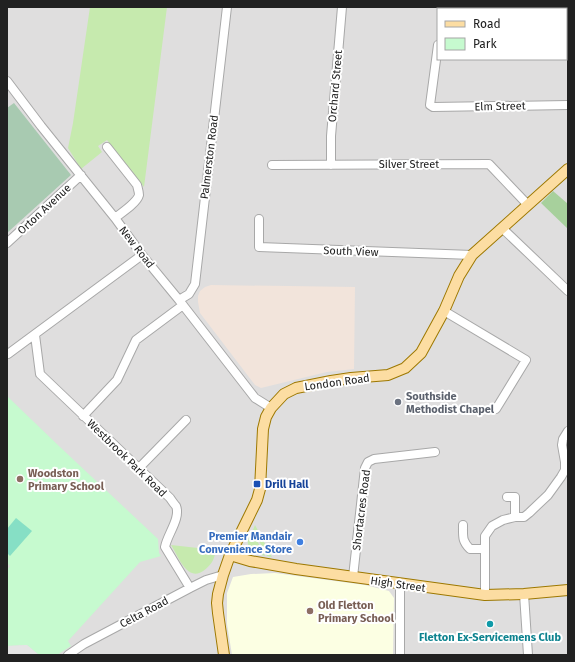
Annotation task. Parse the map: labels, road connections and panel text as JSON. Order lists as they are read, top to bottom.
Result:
{
  "streets": {
    "main road": ["London Road", "High Street"],
    "street": [
      "Orchard Street",
      "Elm Street",
      "Palmerston Road",
      "Silver Street",
      "Orton Avenue",
      "New Road",
      "South View",
      "Westbrook Park Road",
      "Shortacres Road",
      "Celta Road"
    ]
  },
  "crossings": [
    ["Orchard Street", "Silver Street"],
    ["Palmerston Road", "New Road"],
    ["Palmerston Road", "Westbrook Park Road"],
    ["Silver Street", "London Road"],
    ["Orton Avenue", "New Road"],
    ["New Road", "London Road"],
    ["South View", "London Road"],
    ["London Road", "High Street"],
    ["London Road", "Celta Road"],
    ["Westbrook Park Road", "Celta Road"],
    ["Shortacres Road", "High Street"]
  ],
  "places": {
    "other": [
      "Southside Methodist Chapel",
      "Woodston Primary School",
      "Premier Mandair Convenience Store",
      "Old Fletton Primary School",
      "Fletton Ex-Servicemens Club"
    ],
    "transit": ["Drill Hall"]
  },
  "legend": ["Road", "Park"]
}
